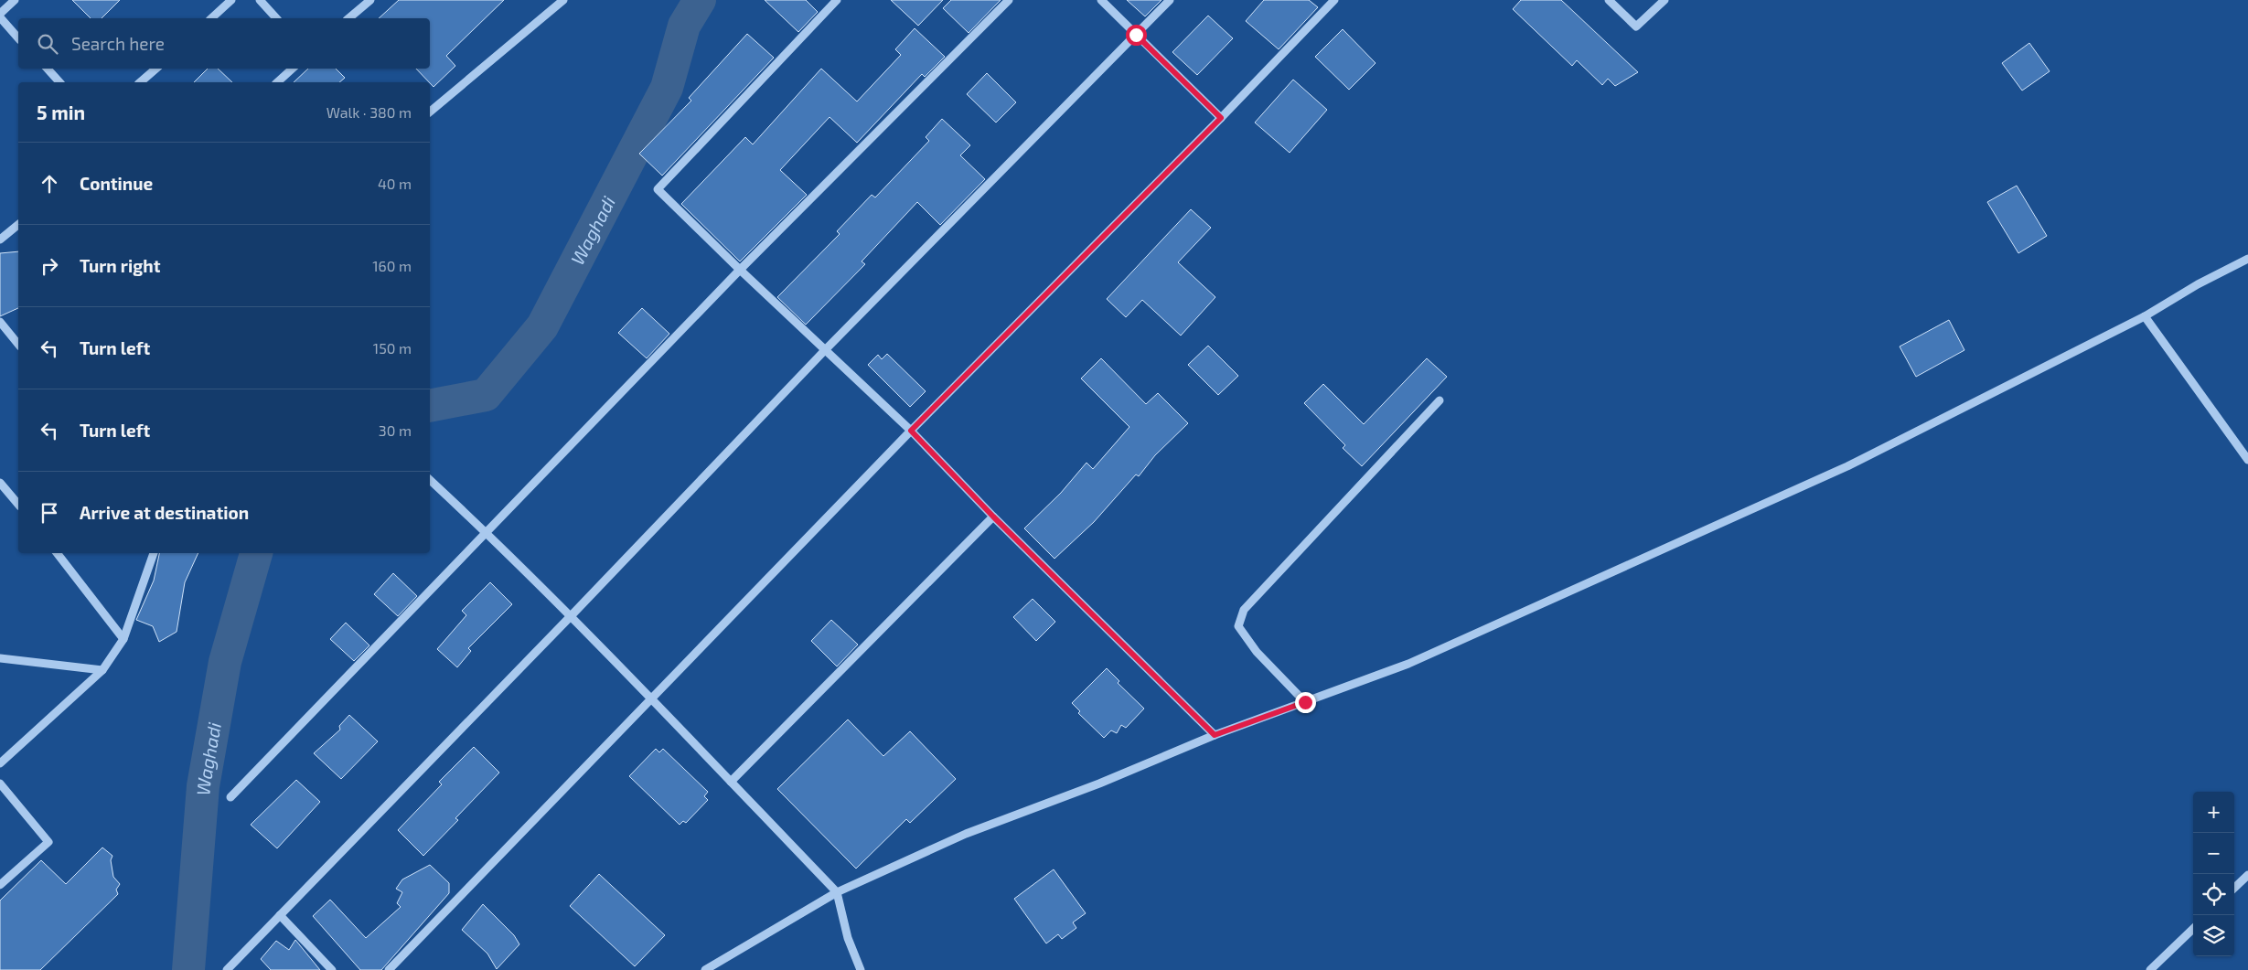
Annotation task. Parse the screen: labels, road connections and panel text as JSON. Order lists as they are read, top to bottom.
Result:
{
  "water": ["Waghadi"],
  "page": {
    "search": "Search here",
    "heading": ["5 min", "Walk · 380 m"],
    "list": [
      ["Continue", "40 m"],
      ["Turn right", "160 m"],
      ["Turn left", "150 m"],
      ["Turn left", "30 m"],
      "Arrive at destination"
    ],
    "map_buttons": ["+", "−"]
  }
}
